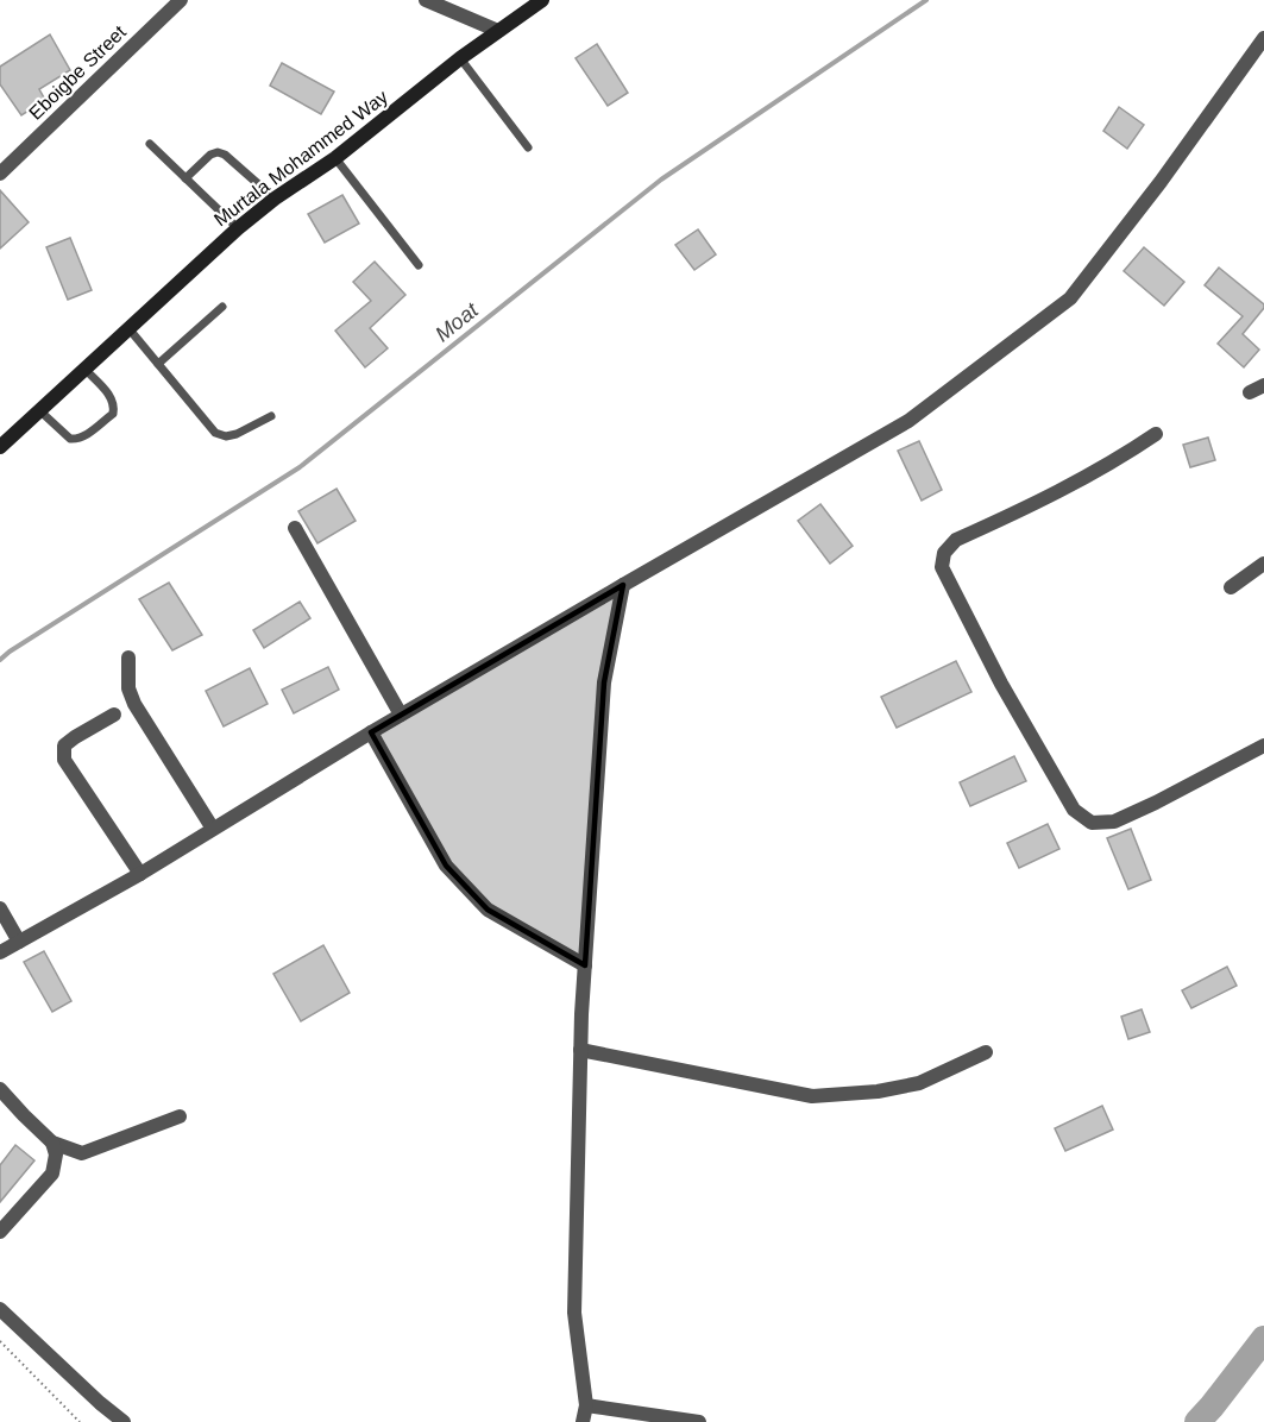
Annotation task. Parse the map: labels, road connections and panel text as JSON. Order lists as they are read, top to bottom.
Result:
{
  "streets": {
    "street": ["Eboigbe Street", "Murtala Mohammed Way"]
  },
  "water": ["Moat"]
}
